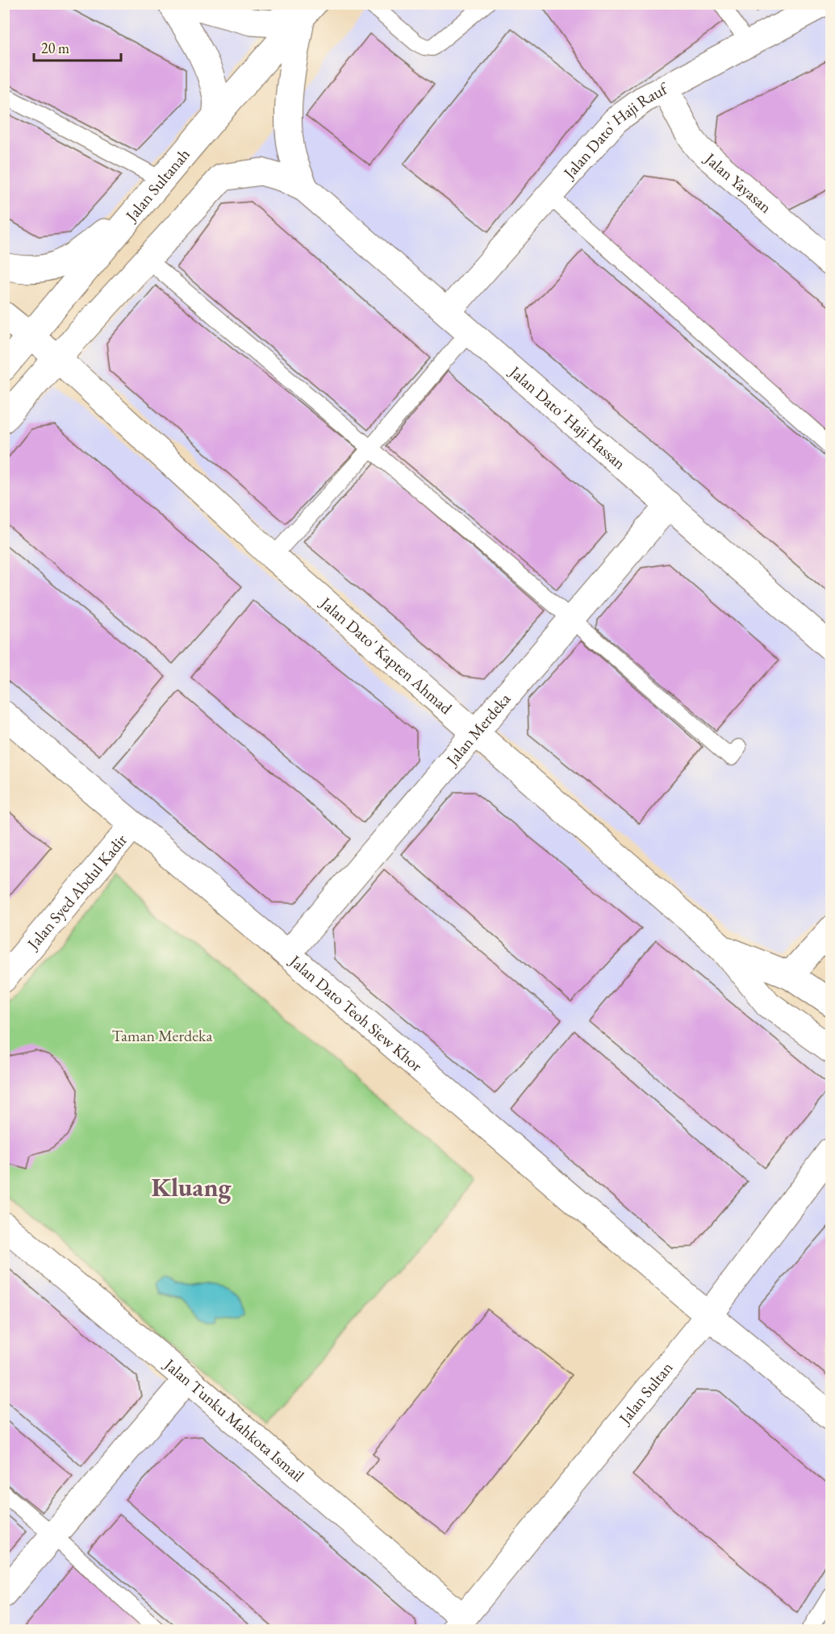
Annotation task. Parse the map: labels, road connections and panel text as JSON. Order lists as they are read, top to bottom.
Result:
{
  "streets": {
    "street": [
      "Jalan Dato' Haji Rauf",
      "Jalan Yayasan",
      "Jalan Sultanah",
      "Jalan Dato' Haji Hassan",
      "Jalan Dato' Kapten Ahmad",
      "Jalan Merdeka",
      "Jalan Syed Abdul Kadir",
      "Jalan Dato Teoh Siew Khor",
      "Jalan Sultan",
      "Jalan Tunku Mahkota Ismail"
    ]
  },
  "crossings": [
    ["Jalan Dato' Haji Rauf", "Jalan Yayasan"],
    ["Jalan Dato' Haji Rauf", "Jalan Dato' Haji Hassan"],
    ["Jalan Sultanah", "Jalan Dato' Kapten Ahmad"],
    ["Jalan Dato' Haji Hassan", "Jalan Merdeka"],
    ["Jalan Dato' Kapten Ahmad", "Jalan Merdeka"],
    ["Jalan Merdeka", "Jalan Dato Teoh Siew Khor"],
    ["Jalan Syed Abdul Kadir", "Jalan Dato Teoh Siew Khor"],
    ["Jalan Dato Teoh Siew Khor", "Jalan Sultan"],
    ["Jalan Sultan", "Jalan Tunku Mahkota Ismail"]
  ],
  "districts": ["Kluang"],
  "parks": ["Taman Merdeka"],
  "scale_bar": "20 m"
}
